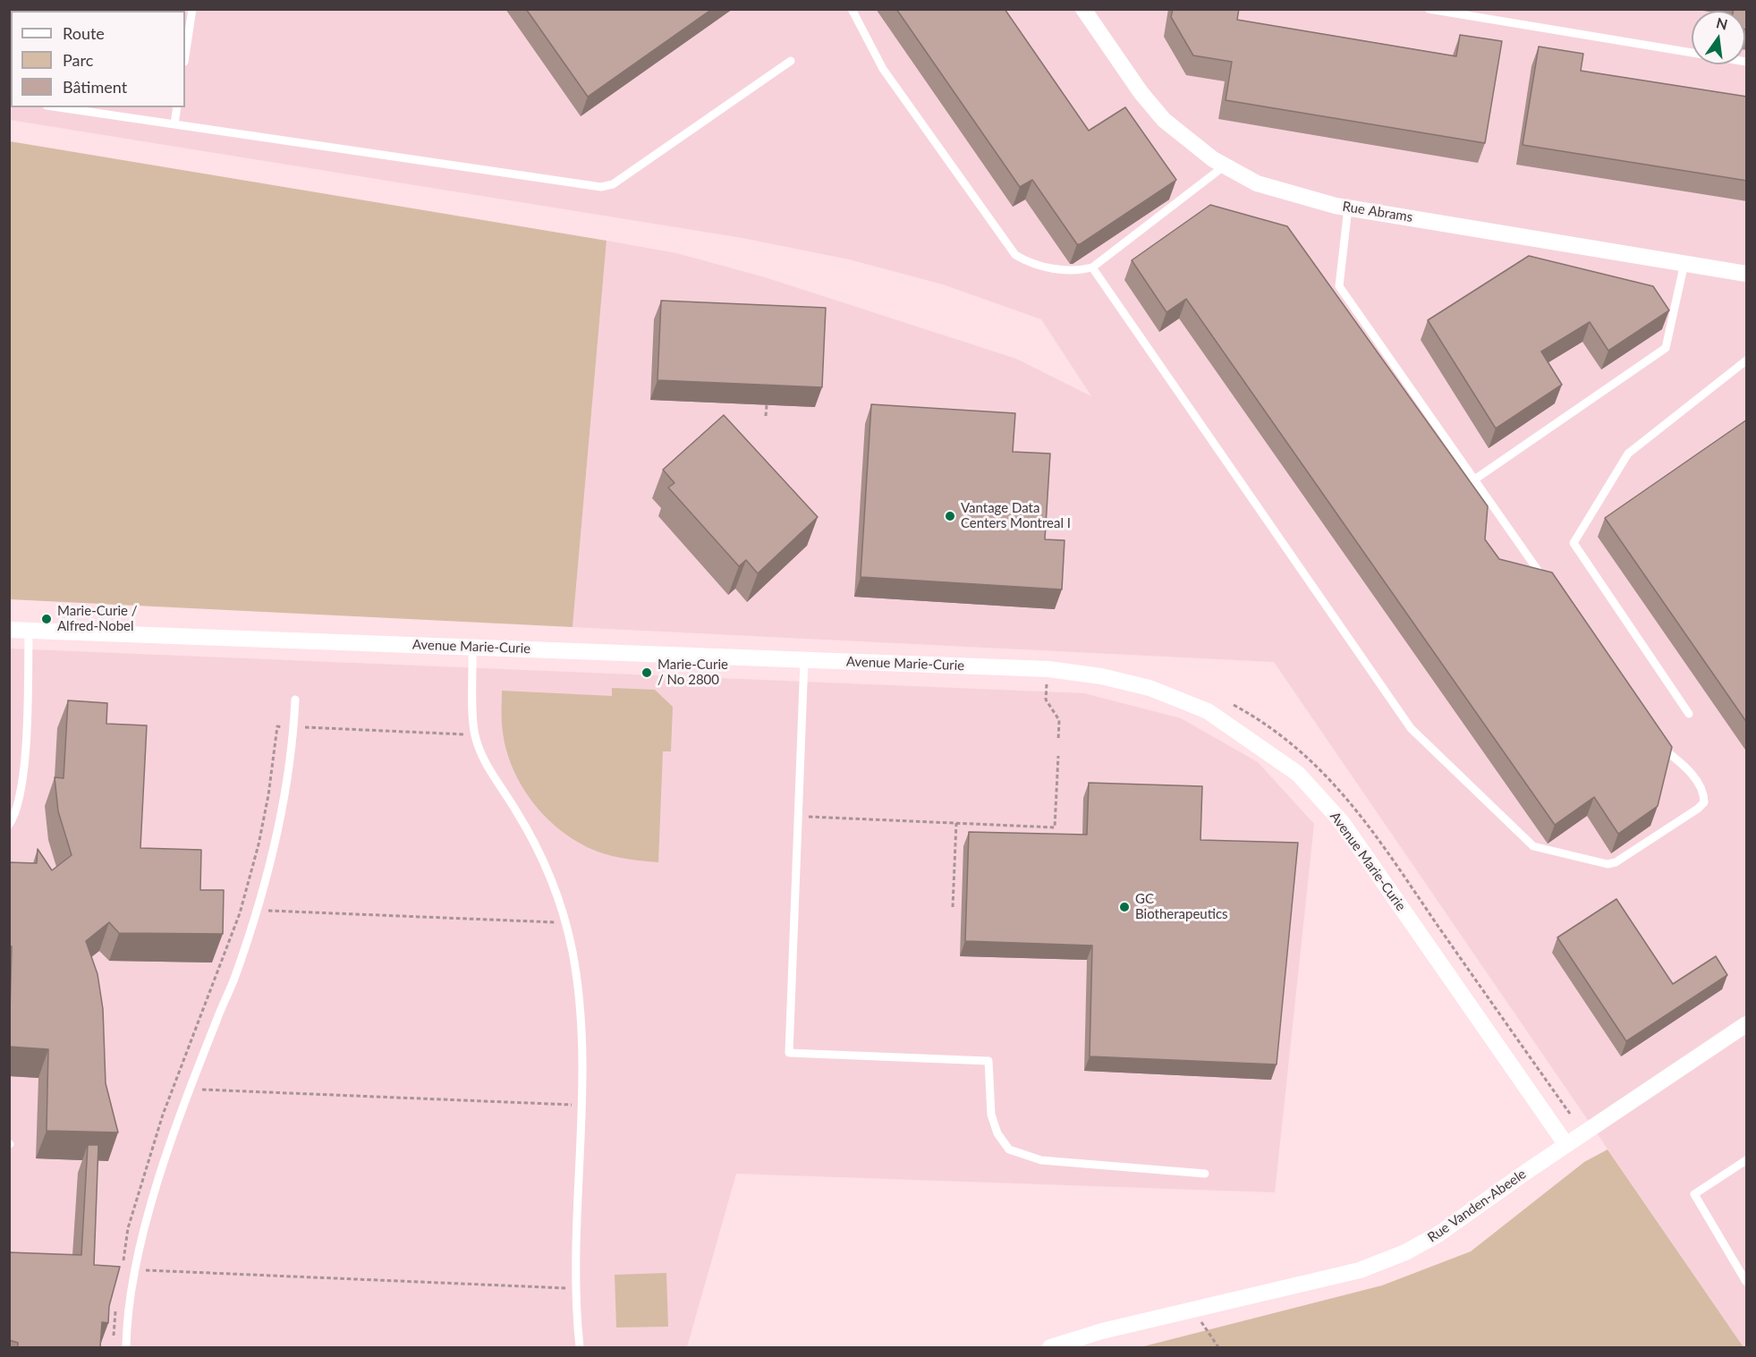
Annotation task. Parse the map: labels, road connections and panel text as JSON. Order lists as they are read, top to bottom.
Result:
{
  "streets": {
    "street": ["Rue Abrams", "Avenue Marie-Curie", "Rue Vanden-Abeele"]
  },
  "crossings": [
    ["Avenue Marie-Curie", "Rue Vanden-Abeele"]
  ],
  "places": [
    "Vantage Data Centers Montreal I",
    "Marie-Curie / Alfred-Nobel",
    "Marie-Curie / No 2800",
    "GC Biotherapeutics"
  ],
  "legend": ["Route", "Parc", "Bâtiment"],
  "north": "top"
}
